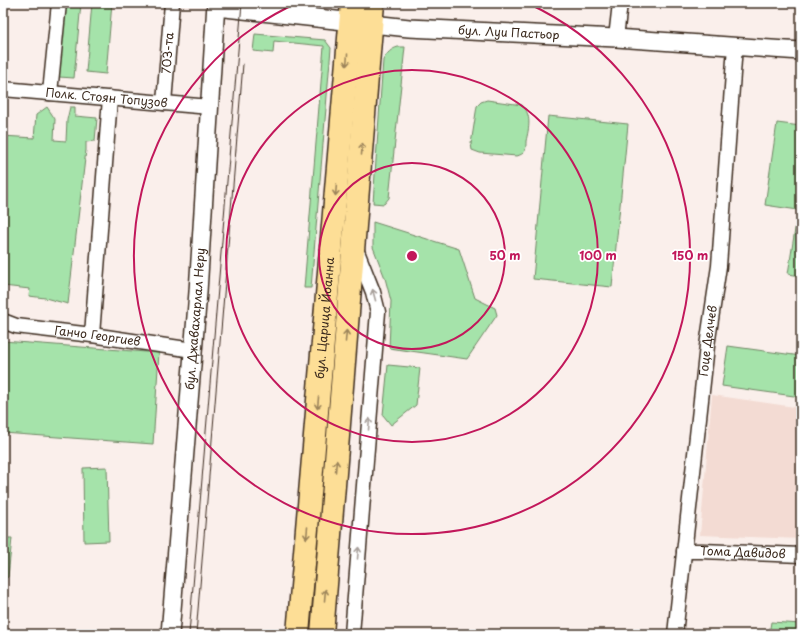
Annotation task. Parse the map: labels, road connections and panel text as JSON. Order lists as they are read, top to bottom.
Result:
{
  "streets": {
    "main road": ["бул. Царица Йоанна"],
    "street": [
      "бул. Луи Пастьор",
      "703-та",
      "Полк. Стоян Топузов",
      "бул. Джавахарлал Неру",
      "Ганчо Георгиев",
      "Гоце Делчев",
      "Тома Давидов"
    ]
  },
  "crossings": [
    ["бул. Луи Пастьор", "бул. Царица Йоанна"],
    ["бул. Луи Пастьор", "бул. Джавахарлал Неру"],
    ["бул. Луи Пастьор", "Гоце Делчев"],
    ["703-та", "Полк. Стоян Топузов"],
    ["Полк. Стоян Топузов", "бул. Джавахарлал Неру"],
    ["бул. Джавахарлал Неру", "Ганчо Георгиев"],
    ["Гоце Делчев", "Тома Давидов"]
  ],
  "rings": ["50 m", "100 m", "150 m"]
}
